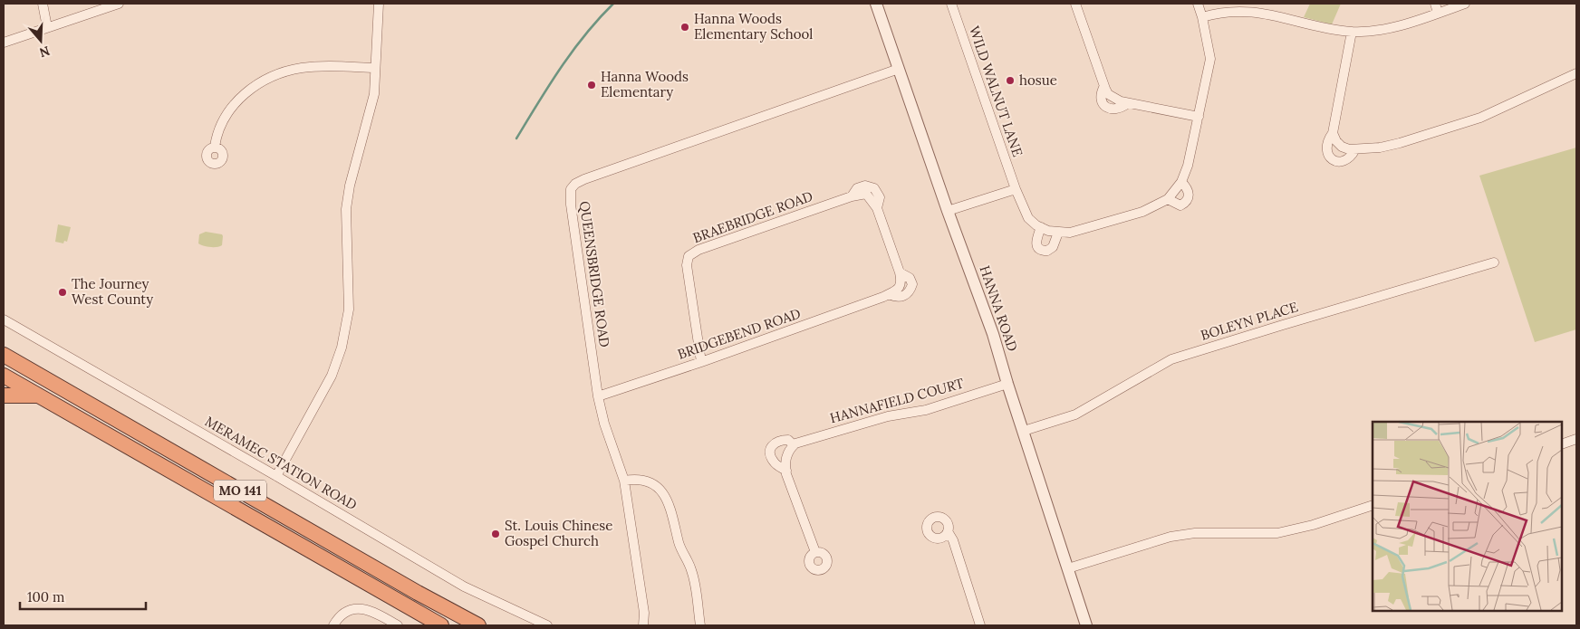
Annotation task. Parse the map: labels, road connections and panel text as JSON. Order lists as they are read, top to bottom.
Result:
{
  "streets": {
    "highway": ["MO 141"],
    "street": [
      "WILD WALNUT LANE",
      "BRAEBRIDGE ROAD",
      "QUEENSBRIDGE ROAD",
      "HANNA ROAD",
      "BOLEYN PLACE",
      "BRIDGEBEND ROAD",
      "HANNAFIELD COURT",
      "MERAMEC STATION ROAD"
    ]
  },
  "crossings": [
    ["BRAEBRIDGE ROAD", "BRIDGEBEND ROAD"],
    ["QUEENSBRIDGE ROAD", "HANNA ROAD"],
    ["QUEENSBRIDGE ROAD", "BRIDGEBEND ROAD"],
    ["HANNA ROAD", "BOLEYN PLACE"],
    ["HANNA ROAD", "HANNAFIELD COURT"]
  ],
  "places": [
    "Hanna Woods Elementary School",
    "hosue",
    "Hanna Woods Elementary",
    "The Journey West County",
    "St. Louis Chinese Gospel Church"
  ],
  "scale_bar": "100 m",
  "north": "bottom"
}
